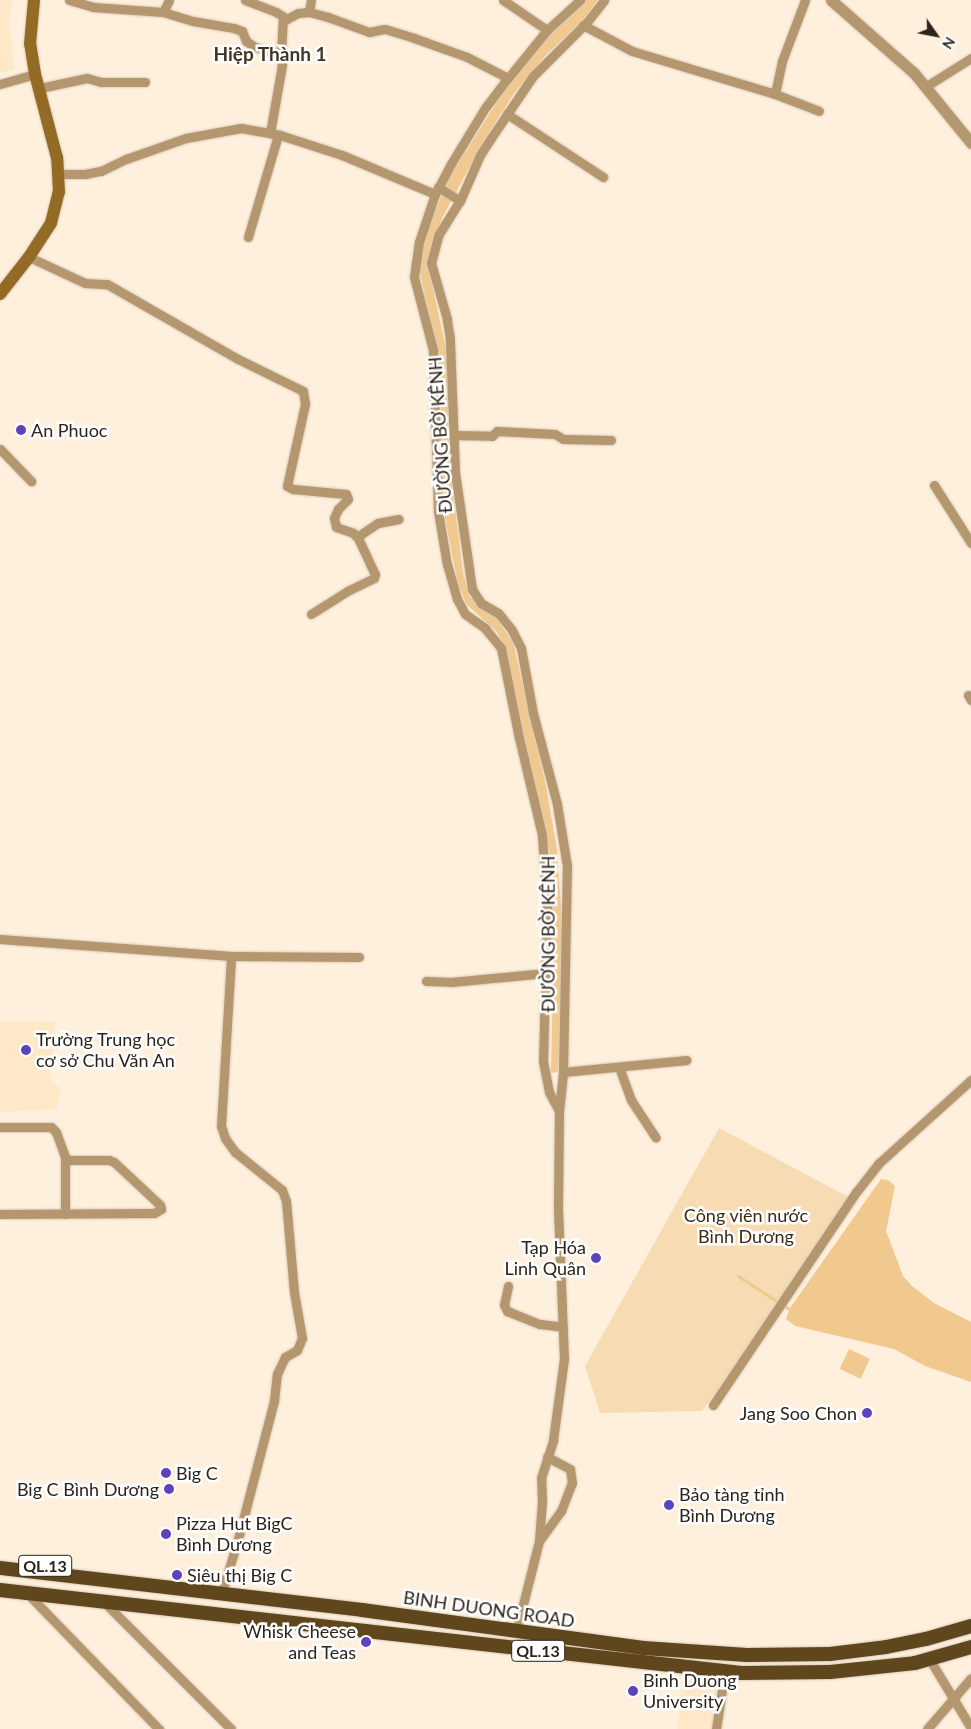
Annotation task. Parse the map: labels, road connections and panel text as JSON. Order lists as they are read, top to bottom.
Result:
{
  "streets": {
    "highway": ["QL.13", "BINH DUONG ROAD"],
    "street": ["ĐƯỜNG BỜ KÊNH"]
  },
  "crossings": [
    ["QL.13", "BINH DUONG ROAD"]
  ],
  "districts": ["Hiệp Thành 1"],
  "parks": ["Công viên nước Bình Dương"],
  "places": [
    "An Phuoc",
    "Trường Trung học cơ sở Chu Văn An",
    "Tạp Hóa Linh Quân",
    "Jang Soo Chon",
    "Big C",
    "Big C Bình Dương",
    "Bảo tàng tỉnh Bình Dương",
    "Pizza Hut BigC Bình Dương",
    "Siêu thị Big C",
    "Whisk Cheese and Teas",
    "Binh Duong University"
  ],
  "north": "bottom right"
}
